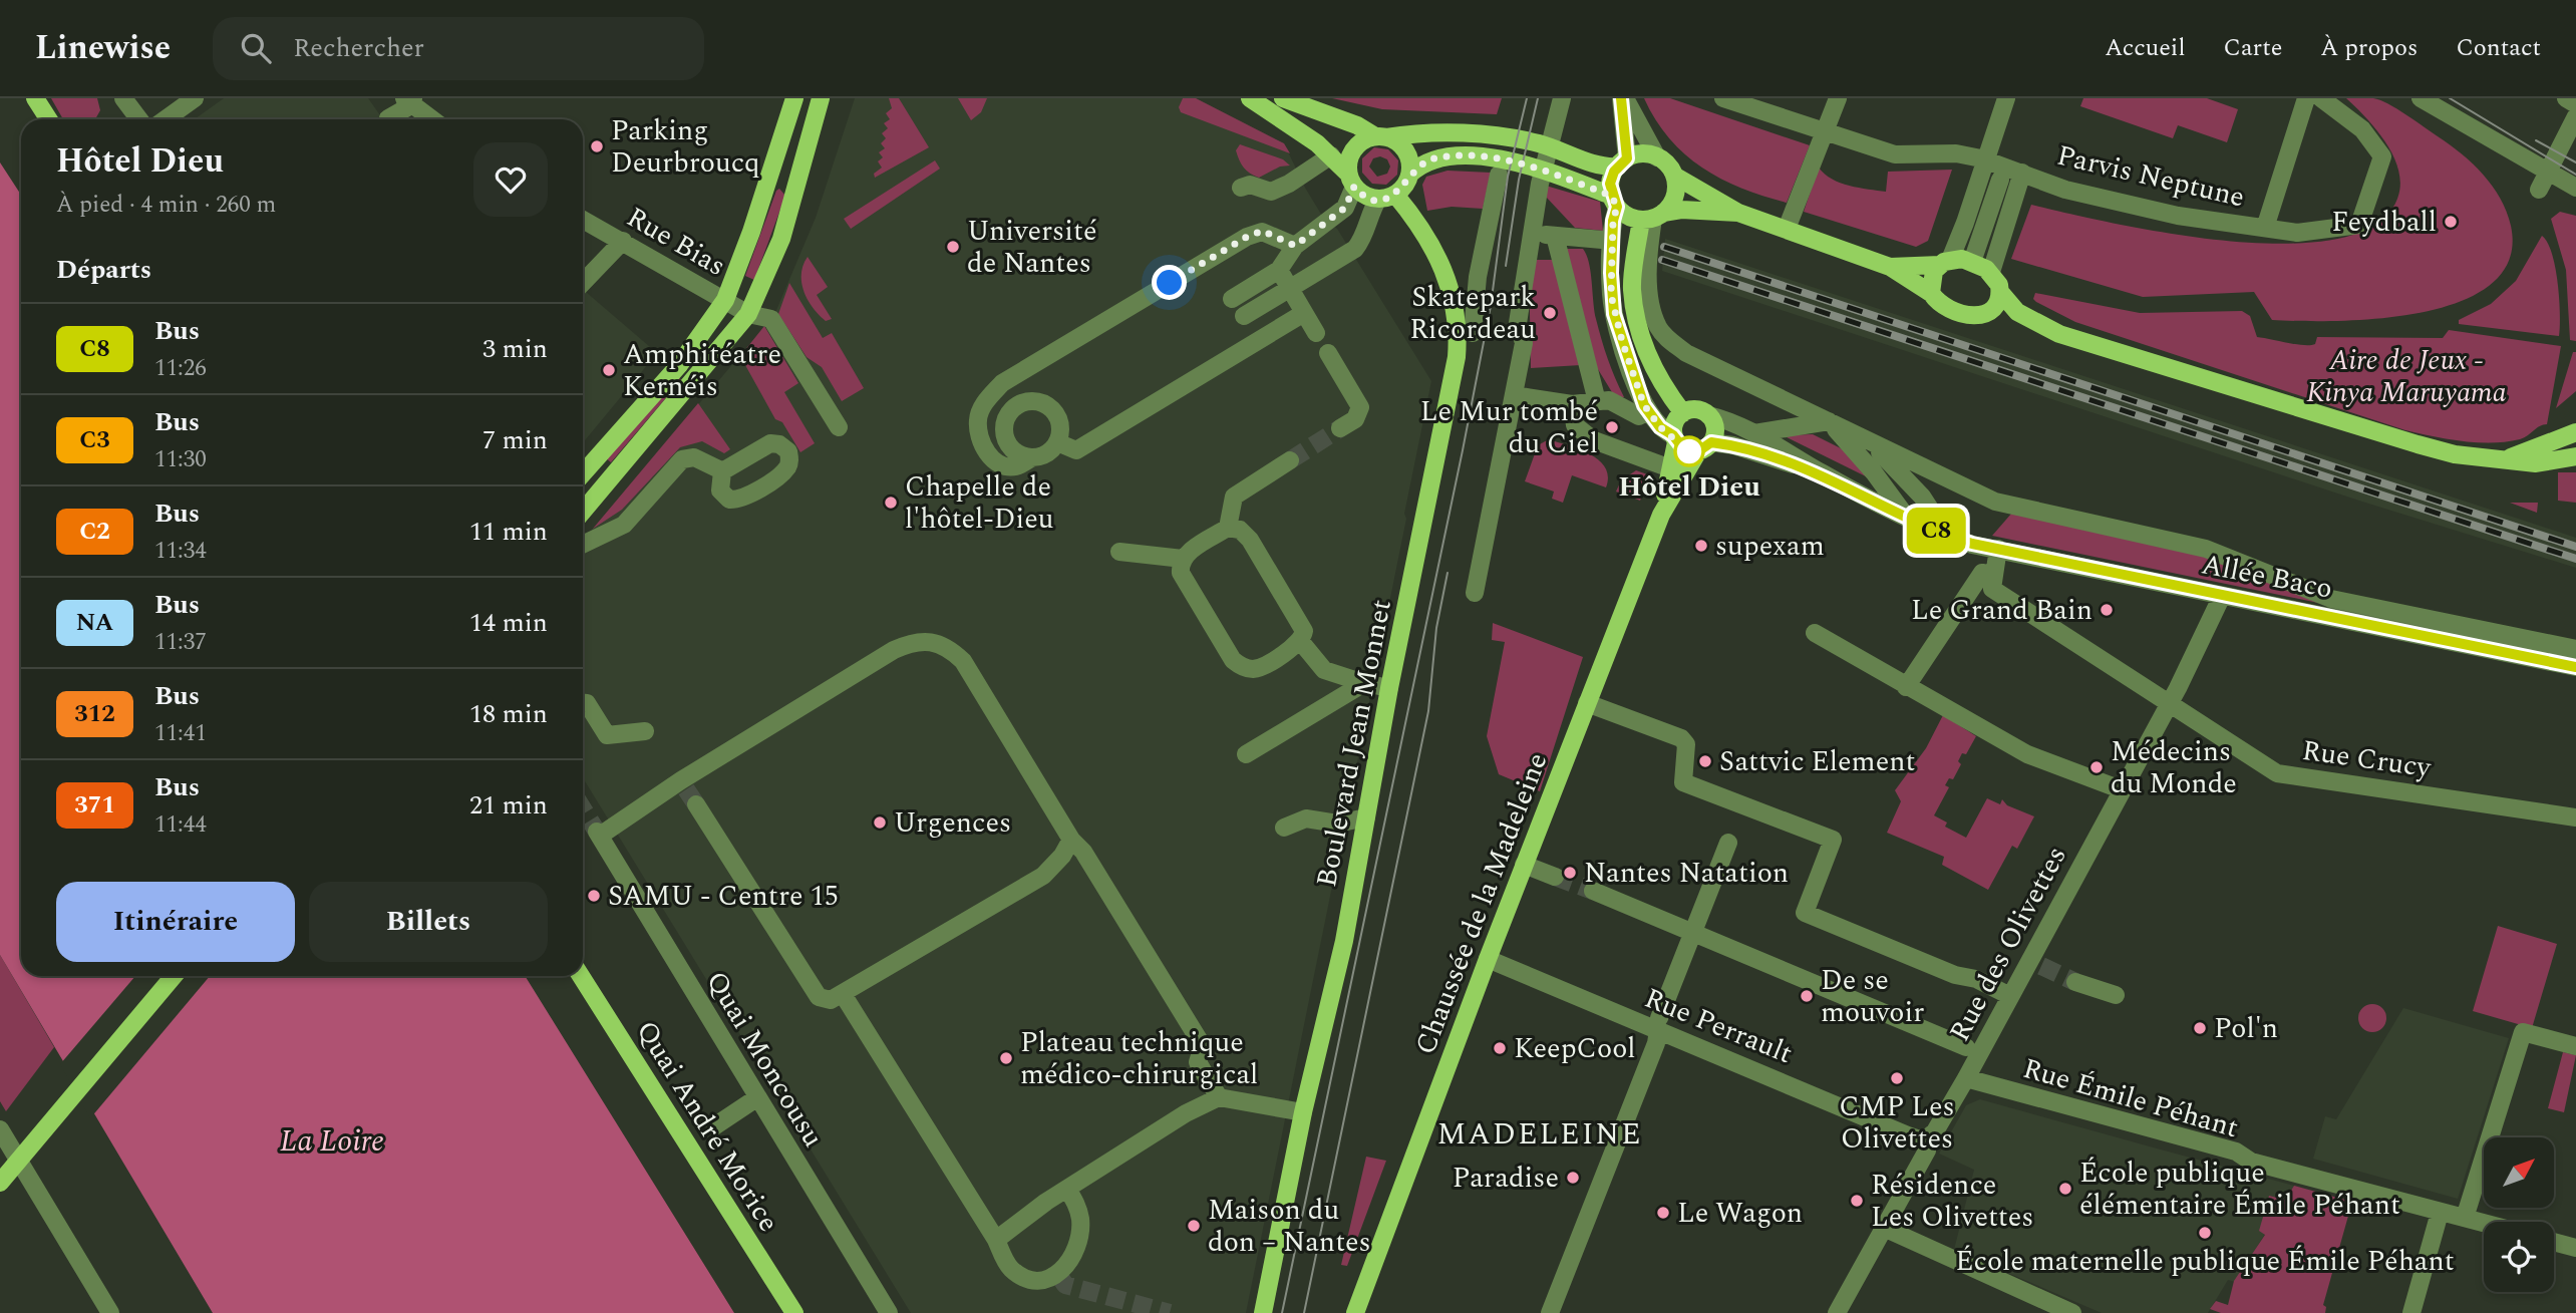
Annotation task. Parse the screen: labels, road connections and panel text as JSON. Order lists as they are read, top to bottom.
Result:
{
  "streets": {
    "main road": ["Boulevard Jean Monnet", "Chaussée de la Madeleine", "Quai André Morice"],
    "street": [
      "Parvis Neptune",
      "Rue Bias",
      "Allée Baco",
      "Rue Crucy",
      "Rue des Olivettes",
      "Rue Perrault",
      "Quai Moncousu",
      "Rue Émile Péhant"
    ]
  },
  "crossings": [
    ["Allée Baco", "Rue des Olivettes"],
    ["Rue Crucy", "Rue des Olivettes"],
    ["Chaussée de la Madeleine", "Rue Perrault"],
    ["Rue des Olivettes", "Rue Perrault"],
    ["Rue des Olivettes", "Rue Émile Péhant"]
  ],
  "districts": ["MADELEINE"],
  "water": ["La Loire"],
  "parks": ["Aire de Jeux - Kinya Maruyama"],
  "places": [
    "Parking Deurbroucq",
    "Feydball",
    "Université de Nantes",
    "Skatepark Ricordeau",
    "Amphitéatre Kernéis",
    "Le Mur tombé du Ciel",
    "Hôtel Dieu",
    "Chapelle de l'hôtel-Dieu",
    "supexam",
    "Le Grand Bain",
    "Sattvic Element",
    "Médecins du Monde",
    "Urgences",
    "Nantes Natation",
    "SAMU - Centre 15",
    "De se mouvoir",
    "Pol'n",
    "KeepCool",
    "Plateau technique médico-chirurgical",
    "CMP Les Olivettes",
    "Paradise",
    "École publique élémentaire Émile Péhant",
    "Résidence Les Olivettes",
    "Le Wagon",
    "Maison du don – Nantes",
    "École maternelle publique Émile Péhant"
  ],
  "lines": ["bus line C8"],
  "north": "top right",
  "page": {
    "header": "Linewise",
    "search": "Rechercher",
    "nav": [
      "Accueil",
      "Carte",
      "À propos",
      "Contact"
    ],
    "on_map": "C8",
    "heading": [
      ["Hôtel Dieu", "À pied · 4 min · 260 m"],
      "Départs"
    ],
    "list": [
      {
        "mark": "C8",
        "name": "Bus",
        "note": "11:26",
        "value": "3 min"
      },
      {
        "mark": "C3",
        "name": "Bus",
        "note": "11:30",
        "value": "7 min"
      },
      {
        "mark": "C2",
        "name": "Bus",
        "note": "11:34",
        "value": "11 min"
      },
      {
        "mark": "NA",
        "name": "Bus",
        "note": "11:37",
        "value": "14 min"
      },
      {
        "mark": "312",
        "name": "Bus",
        "note": "11:41",
        "value": "18 min"
      },
      {
        "mark": "371",
        "name": "Bus",
        "note": "11:44",
        "value": "21 min"
      }
    ],
    "buttons": ["Itinéraire", "Billets"]
  }
}
